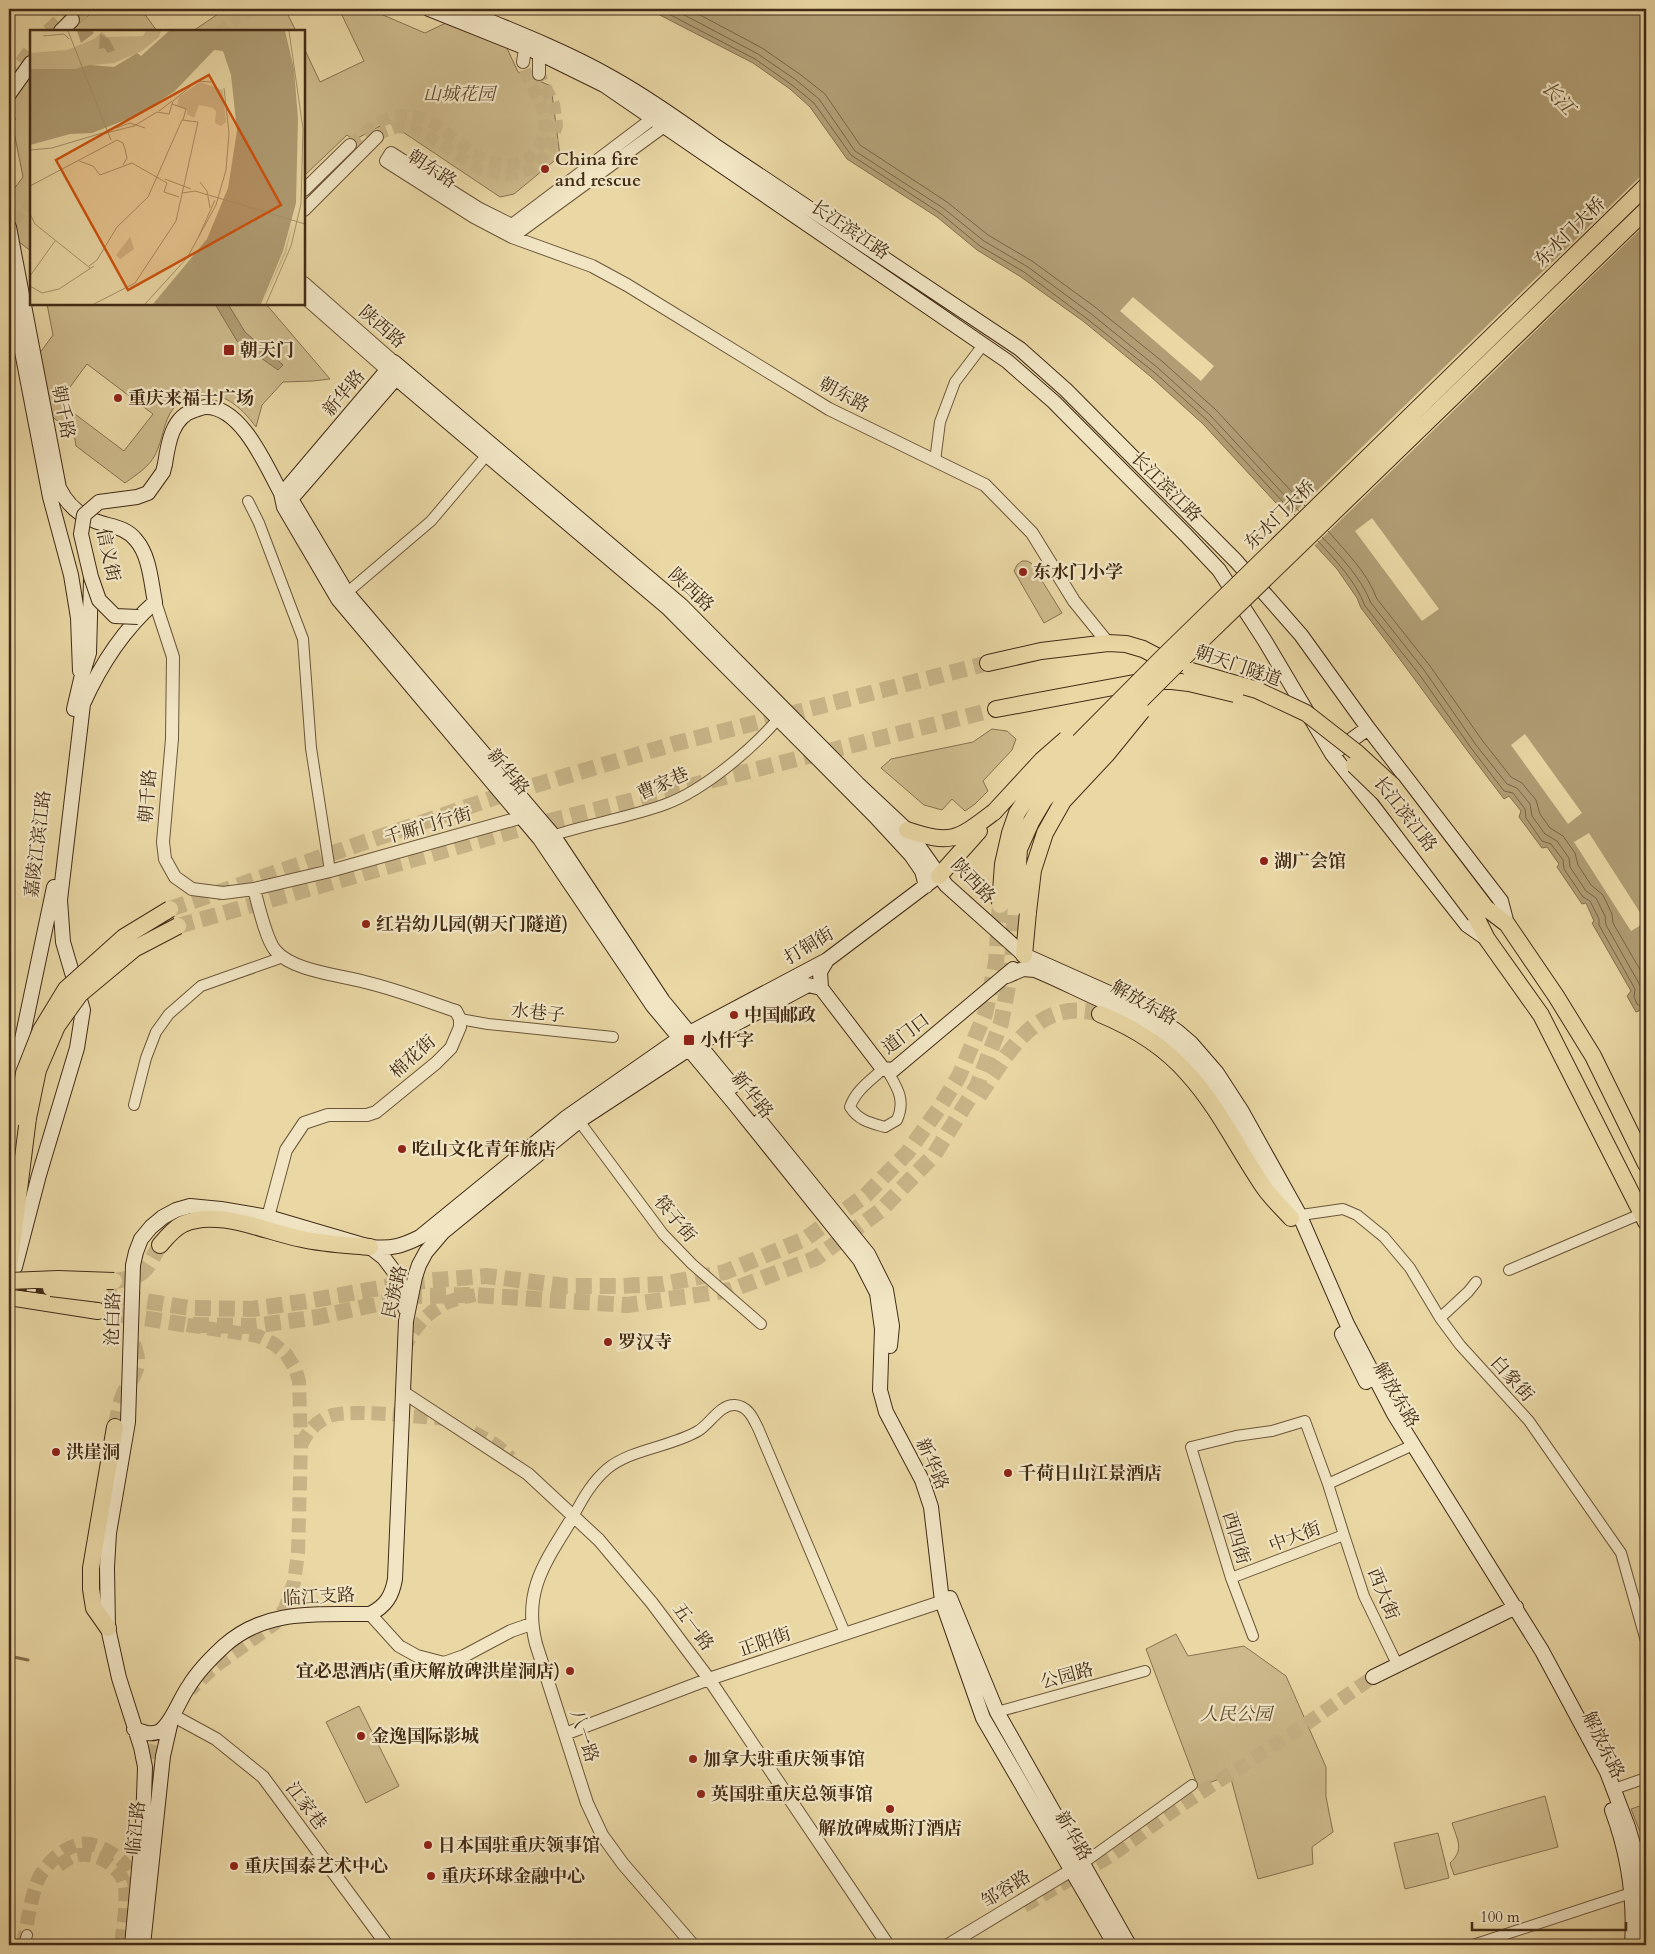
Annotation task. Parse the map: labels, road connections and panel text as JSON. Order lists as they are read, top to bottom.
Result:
{
  "streets": {
    "main road": [
      "长江滨江路",
      "东水门大桥",
      "陕西路",
      "新华路",
      "朝千路",
      "信义街",
      "朝天门隧道",
      "嘉陵江滨江路",
      "打铜街",
      "解放东路",
      "道门口",
      "民族路",
      "沧白路",
      "临江支路",
      "临江路"
    ],
    "street": [
      "朝东路",
      "曹家巷",
      "千厮门行街",
      "水巷子",
      "棉花街",
      "筷子街",
      "白象街",
      "中大街",
      "西四街",
      "西大街",
      "五一路",
      "正阳街",
      "公园路",
      "八一路",
      "江家巷",
      "邹容路"
    ]
  },
  "crossings": [
    ["朝东路", "朝天门隧道"],
    ["长江滨江路", "朝天门隧道"],
    ["陕西路", "新华路"],
    ["陕西路", "曹家巷"],
    ["陕西路", "打铜街"],
    ["陕西路", "解放东路"],
    ["陕西路", "道门口"],
    ["新华路", "信义街"],
    ["新华路", "曹家巷"],
    ["新华路", "千厮门行街"],
    ["新华路", "打铜街"],
    ["新华路", "民族路"],
    ["新华路", "正阳街"],
    ["新华路", "公园路"],
    ["新华路", "邹容路"],
    ["朝千路", "信义街"],
    ["朝千路", "千厮门行街"],
    ["朝千路", "嘉陵江滨江路"],
    ["信义街", "嘉陵江滨江路"],
    ["打铜街", "道门口"],
    ["打铜街", "民族路"],
    ["解放东路", "道门口"],
    ["解放东路", "白象街"],
    ["水巷子", "棉花街"],
    ["棉花街", "沧白路"],
    ["筷子街", "民族路"],
    ["民族路", "沧白路"],
    ["民族路", "临江支路"],
    ["民族路", "五一路"],
    ["沧白路", "临江支路"],
    ["沧白路", "临江路"],
    ["中大街", "西四街"],
    ["中大街", "西大街"],
    ["临江支路", "八一路"],
    ["临江支路", "江家巷"],
    ["临江支路", "临江路"],
    ["五一路", "正阳街"],
    ["五一路", "八一路"],
    ["正阳街", "八一路"],
    ["江家巷", "临江路"]
  ],
  "water": ["长江"],
  "parks": ["山城花园", "人民公园"],
  "places": {
    "other": [
      "China fire and rescue",
      "重庆来福士广场",
      "东水门小学",
      "湖广会馆",
      "红岩幼儿园(朝天门隧道)",
      "中国邮政",
      "吃山文化青年旅店",
      "罗汉寺",
      "洪崖洞",
      "千荷日山江景酒店",
      "宜必思酒店(重庆解放碑洪崖洞店)",
      "金逸国际影城",
      "加拿大驻重庆领事馆",
      "英国驻重庆总领事馆",
      "解放碑威斯汀酒店",
      "日本国驻重庆领事馆",
      "重庆国泰艺术中心",
      "重庆环球金融中心"
    ],
    "transit": ["朝天门", "小什字"]
  },
  "scale_bar": "100 m"
}
